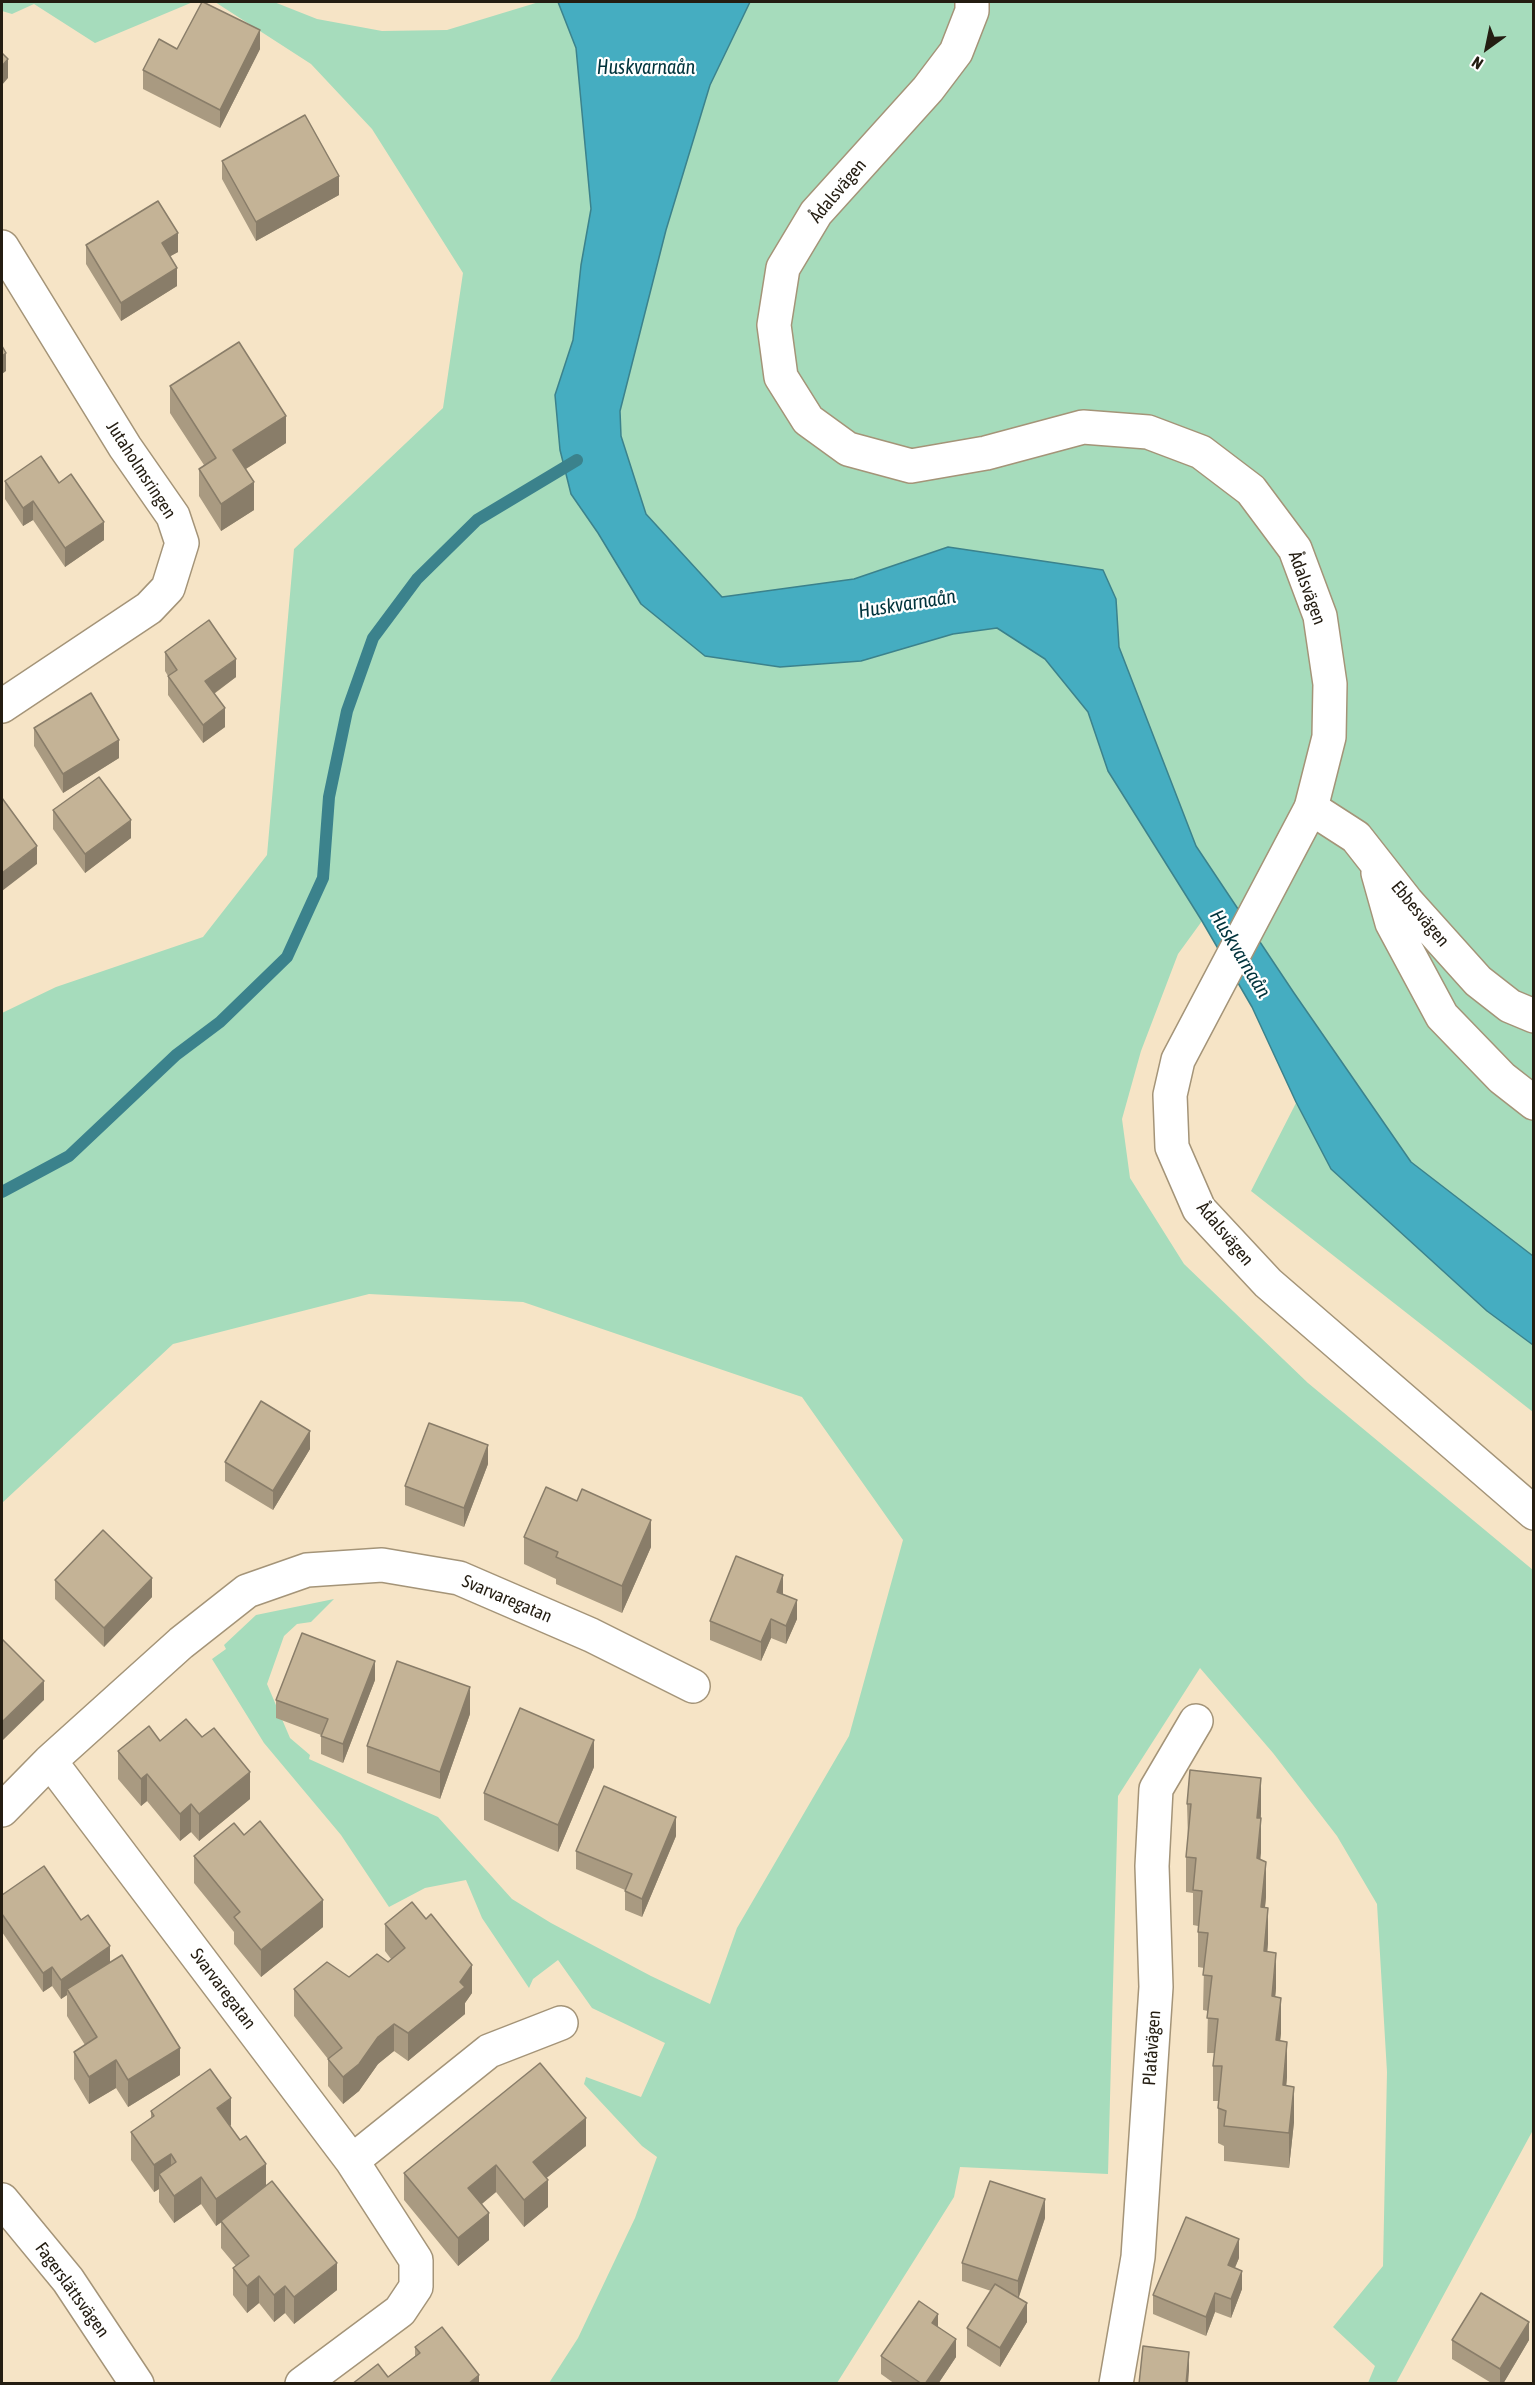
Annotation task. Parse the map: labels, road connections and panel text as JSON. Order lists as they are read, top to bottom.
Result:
{
  "streets": {
    "street": [
      "Ådalsvägen",
      "Jutaholmsringen",
      "Ebbesvägen",
      "Svarvaregatan",
      "Platåvägen",
      "Fagerslättsvägen"
    ]
  },
  "crossings": [
    ["Ådalsvägen", "Ebbesvägen"]
  ],
  "water": ["Huskvarnaån"],
  "north": "bottom left"
}
